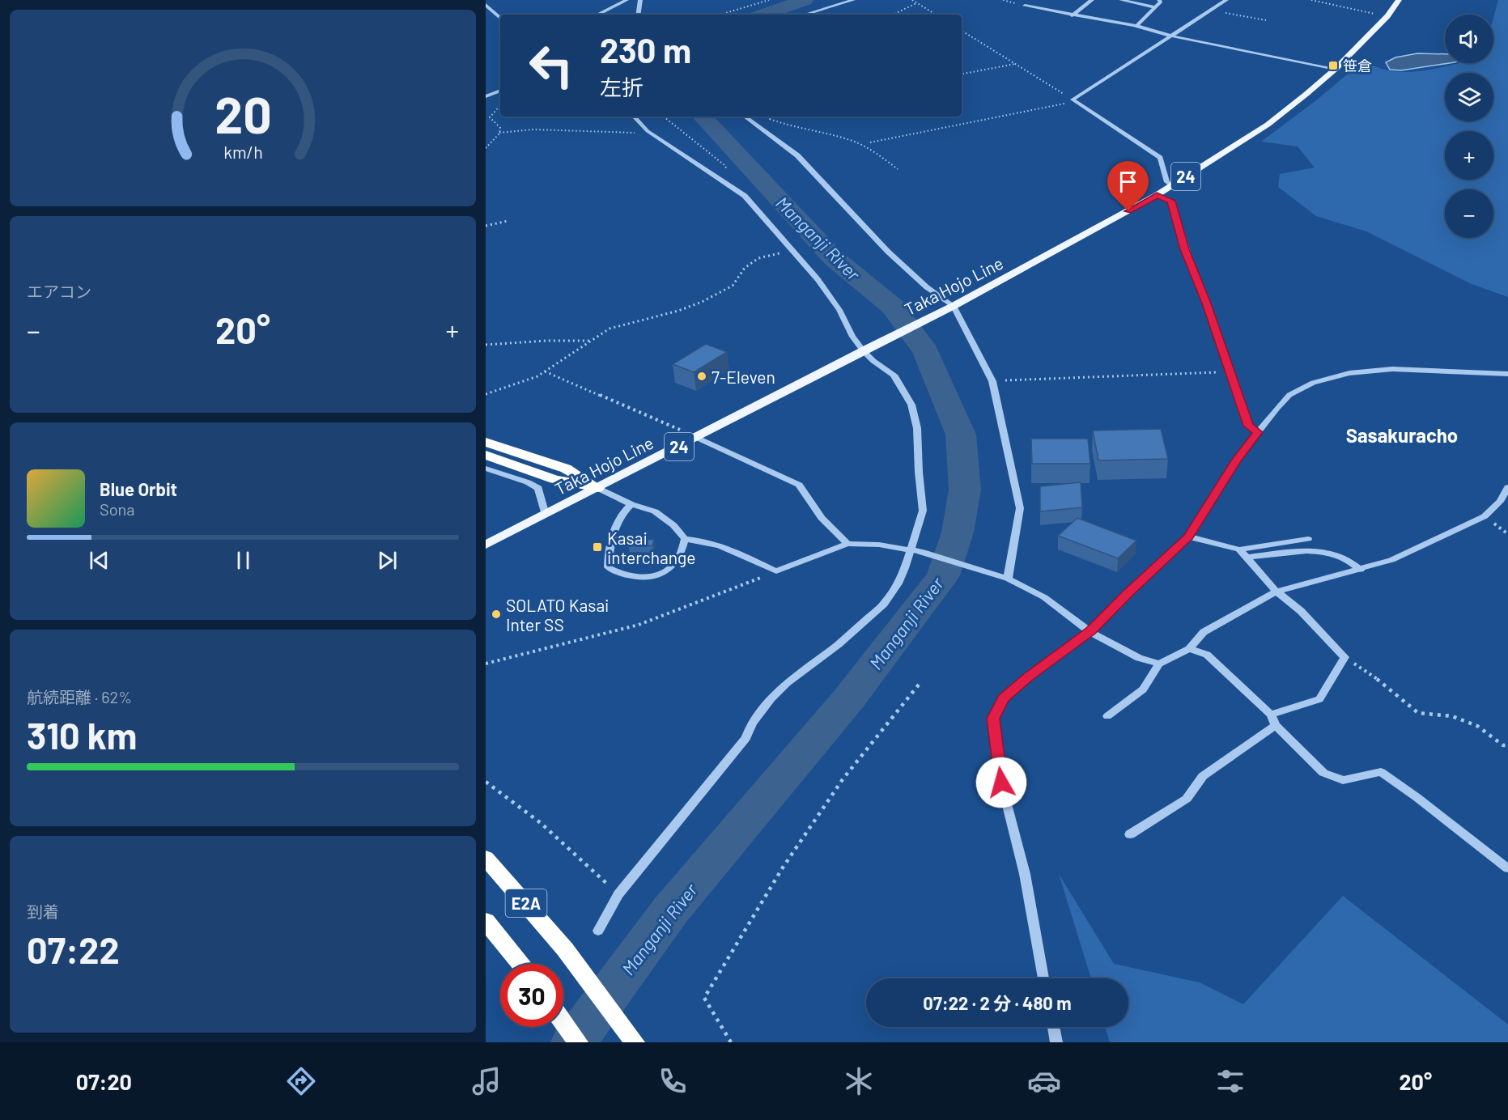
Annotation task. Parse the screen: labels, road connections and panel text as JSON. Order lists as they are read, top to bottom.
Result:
{
  "streets": {
    "highway": ["E2A"],
    "main road": ["24", "Taka Hojo Line"]
  },
  "districts": ["Sasakuracho"],
  "water": ["Manganji River"],
  "places": {
    "transit": ["笹倉", "Kasai interchange"],
    "other": ["7-Eleven", "SOLATO Kasai Inter SS"]
  },
  "page": {
    "map_buttons": ["+", "−"],
    "turn": ["230 m", "左折"],
    "tile": [
      "エアコン",
      ["航続距離 · 62%", "310 km"],
      ["到着", "07:22"]
    ],
    "heat": ["−", "20°", "+"],
    "song": ["Blue Orbit", "Sona"],
    "limit": "30",
    "trip": "07:22 · 2 分 · 480 m",
    "tabs": ["07:20", "20°"],
    "gauge": ["20", "km/h"]
  }
}
